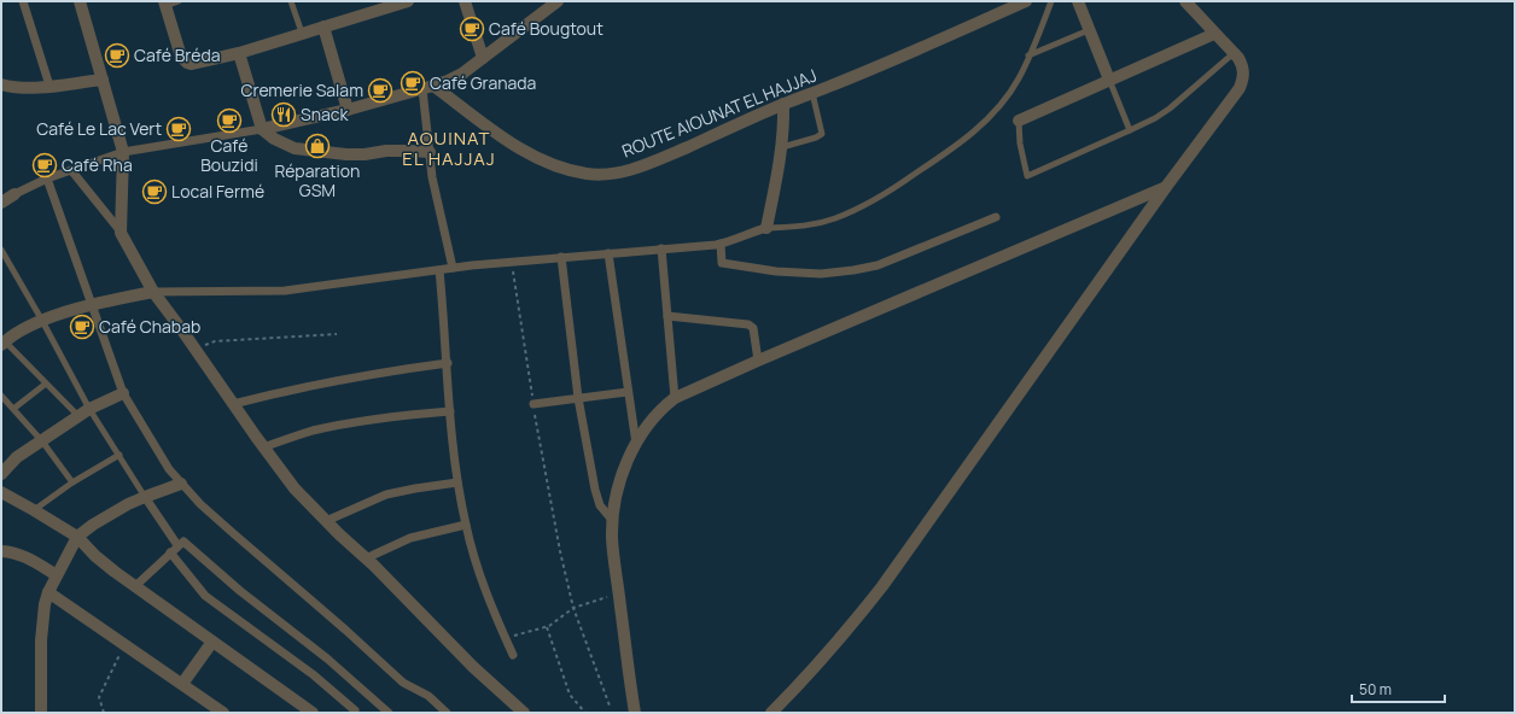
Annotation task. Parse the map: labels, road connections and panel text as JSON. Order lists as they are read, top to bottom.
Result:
{
  "streets": {
    "street": ["ROUTE AIOUNAT EL HAJJAJ"]
  },
  "districts": ["AOUINAT EL HAJJAJ"],
  "places": {
    "cafe": [
      "Café Bougtout",
      "Café Bréda",
      "Café Granada",
      "Cremerie Salam",
      "Café Bouzidi",
      "Café Le Lac Vert",
      "Café Rha",
      "Local Fermé",
      "Café Chabab"
    ],
    "restaurant": ["Snack"],
    "shop": ["Réparation GSM"]
  },
  "scale_bar": "50 m"
}
